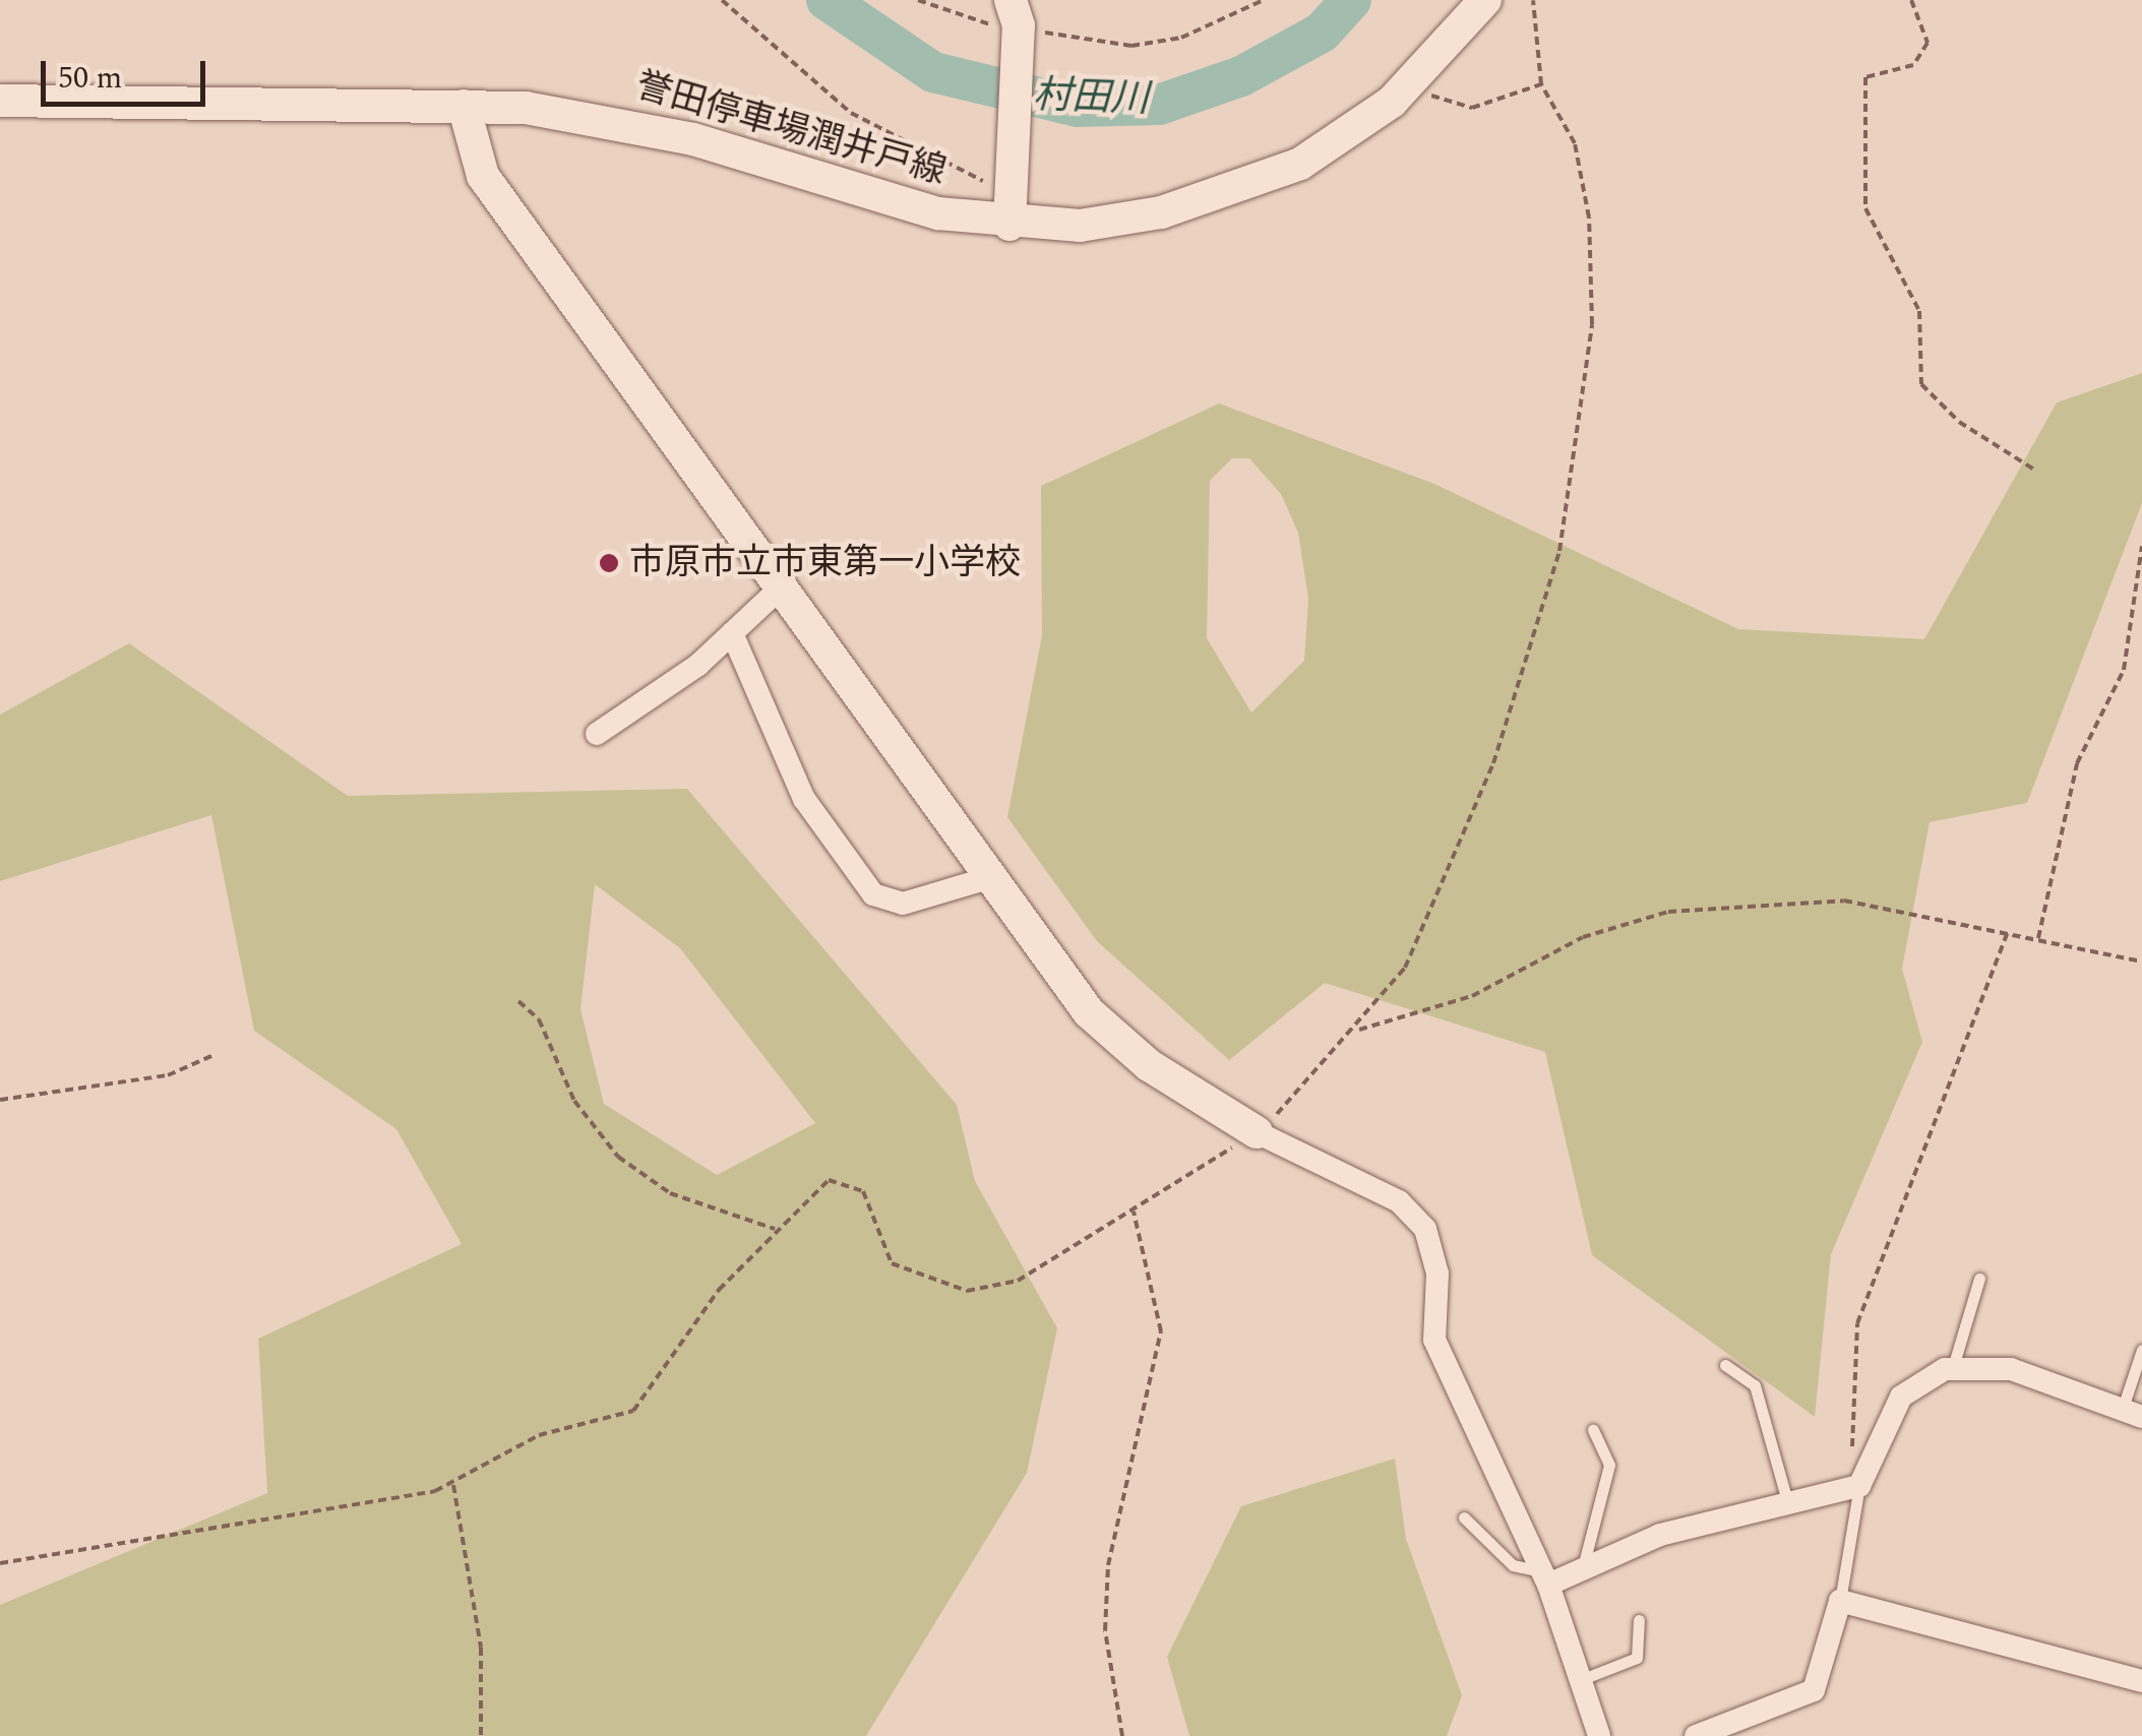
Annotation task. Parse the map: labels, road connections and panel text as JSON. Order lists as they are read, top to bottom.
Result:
{
  "streets": {
    "main road": ["誉田停車場潤井戸線"]
  },
  "water": ["村田川"],
  "places": ["市原市立市東第一小学校"],
  "scale_bar": "50 m"
}
